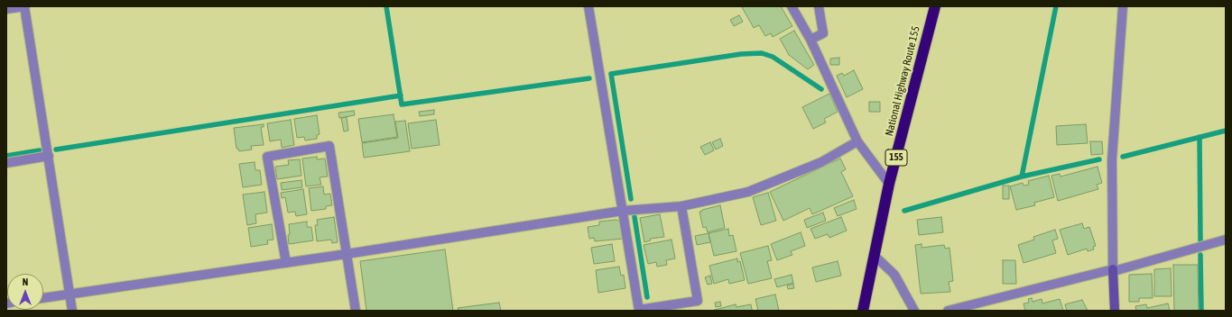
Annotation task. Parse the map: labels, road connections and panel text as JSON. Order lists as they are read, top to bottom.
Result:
{
  "streets": {
    "highway": ["National Highway Route 155", "155"]
  },
  "north": "top"
}
